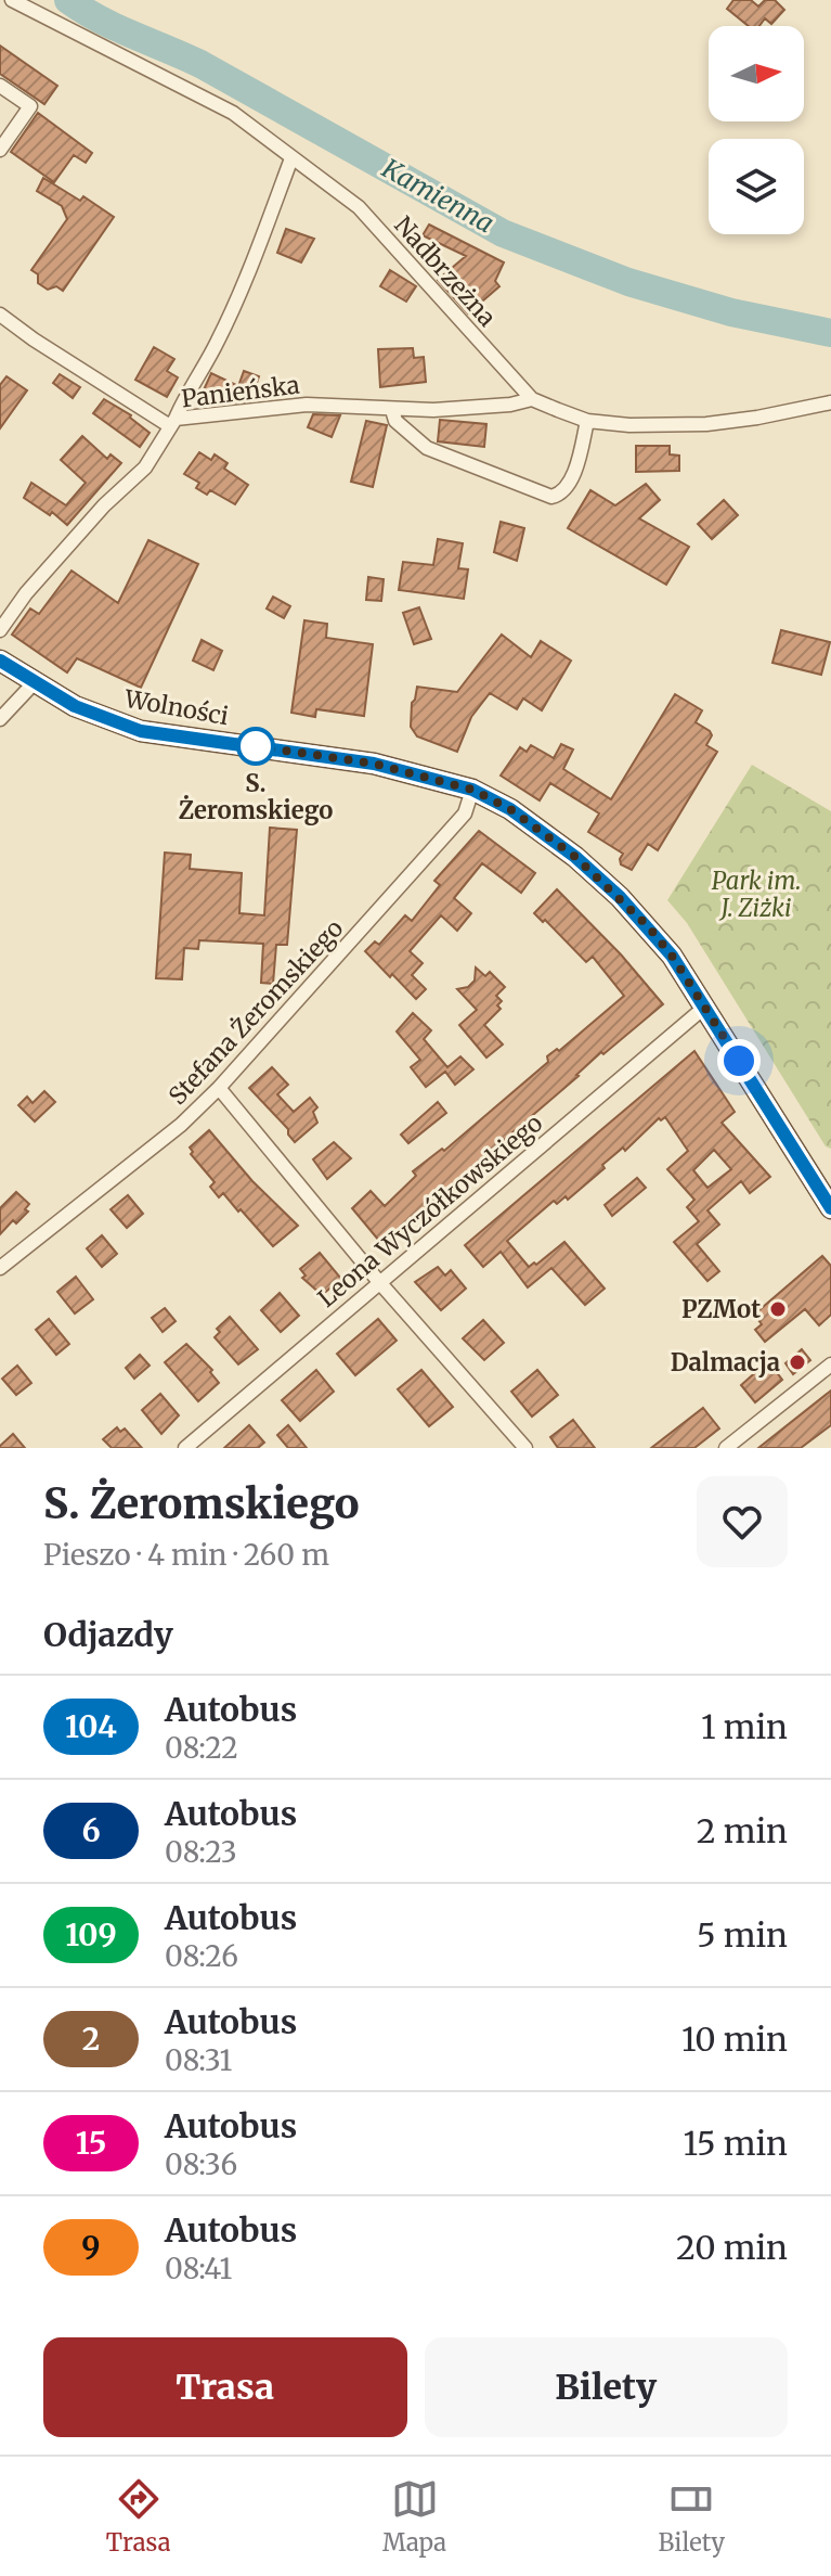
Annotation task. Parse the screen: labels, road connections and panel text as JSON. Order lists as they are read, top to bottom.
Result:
{
  "streets": {
    "street": [
      "Nadbrzeżna",
      "Panieńska",
      "Wolności",
      "Stefana Żeromskiego",
      "Leona Wyczółkowskiego"
    ]
  },
  "crossings": [
    ["Nadbrzeżna", "Panieńska"],
    ["Wolności", "Stefana Żeromskiego"],
    ["Wolności", "Leona Wyczółkowskiego"]
  ],
  "water": ["Kamienna"],
  "parks": ["Park im. J. Ziżki"],
  "places": ["S. Żeromskiego", "PZMot", "Dalmacja"],
  "lines": ["bus line 104"],
  "north": "right",
  "page": {
    "heading": [
      ["S. Żeromskiego", "Pieszo · 4 min · 260 m"],
      "Odjazdy"
    ],
    "list": [
      {
        "mark": "104",
        "name": "Autobus",
        "note": "08:22",
        "value": "1 min"
      },
      {
        "mark": "6",
        "name": "Autobus",
        "note": "08:23",
        "value": "2 min"
      },
      {
        "mark": "109",
        "name": "Autobus",
        "note": "08:26",
        "value": "5 min"
      },
      {
        "mark": "2",
        "name": "Autobus",
        "note": "08:31",
        "value": "10 min"
      },
      {
        "mark": "15",
        "name": "Autobus",
        "note": "08:36",
        "value": "15 min"
      },
      {
        "mark": "9",
        "name": "Autobus",
        "note": "08:41",
        "value": "20 min"
      }
    ],
    "buttons": ["Trasa", "Bilety"],
    "tabs": ["Trasa", "Mapa", "Bilety"]
  }
}
